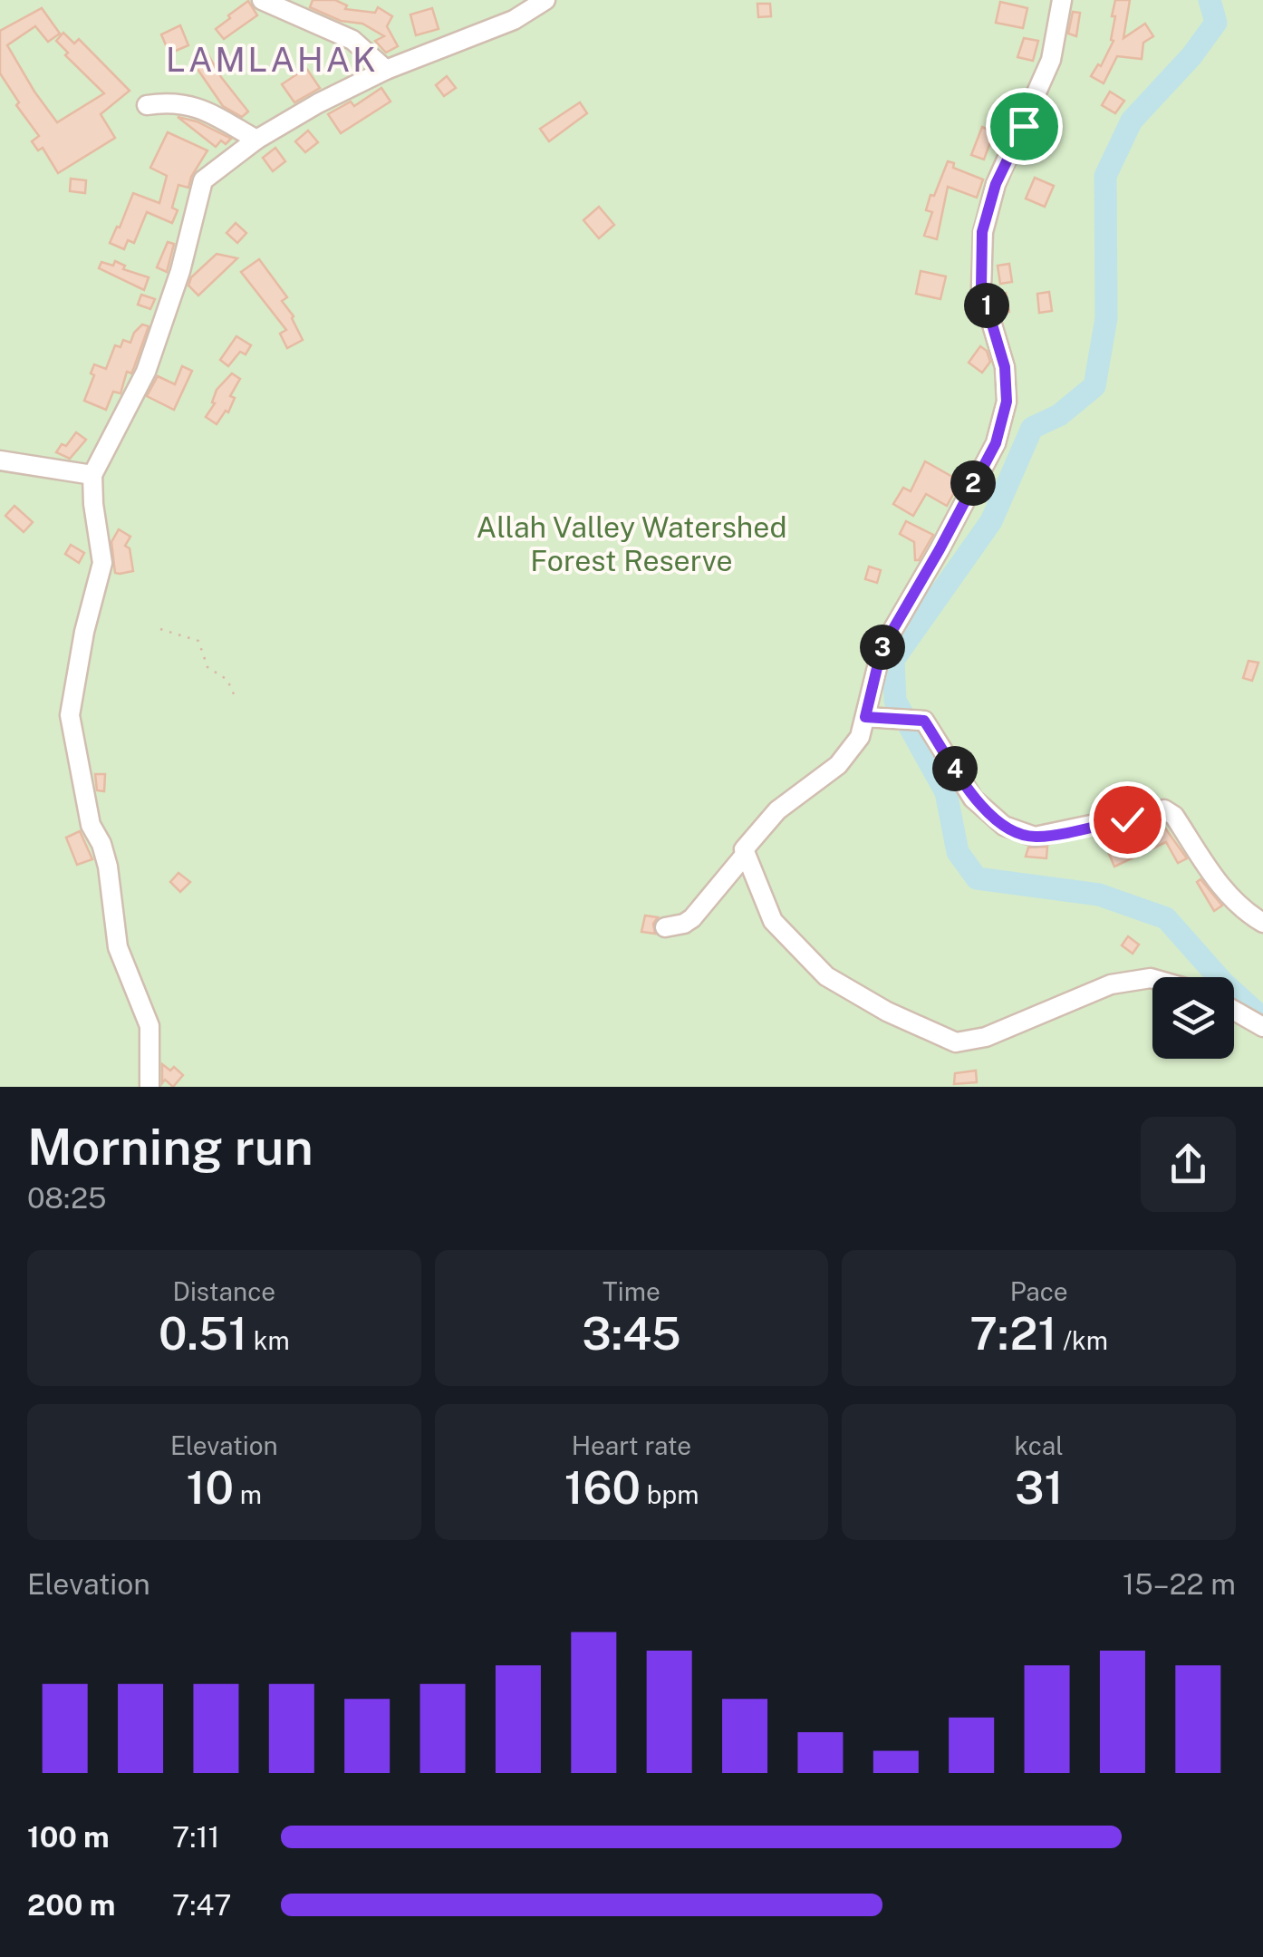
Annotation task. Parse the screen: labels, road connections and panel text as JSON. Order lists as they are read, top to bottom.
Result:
{
  "districts": ["LAMLAHAK"],
  "parks": ["Allah Valley Watershed Forest Reserve"],
  "page": {
    "pins": [
      "1",
      "2",
      "3",
      "4"
    ],
    "heading": ["Morning run", "08:25"],
    "stats": [
      ["Distance", "0.51 km"],
      ["Time", "3:45"],
      ["Pace", "7:21 /km"],
      ["Elevation", "10 m"],
      ["Heart rate", "160 bpm"],
      ["kcal", "31"]
    ],
    "chart": ["Elevation", "15–22 m"],
    "list": [
      {
        "name": "100 m",
        "note": "7:11"
      },
      {
        "name": "200 m",
        "note": "7:47"
      }
    ]
  }
}
